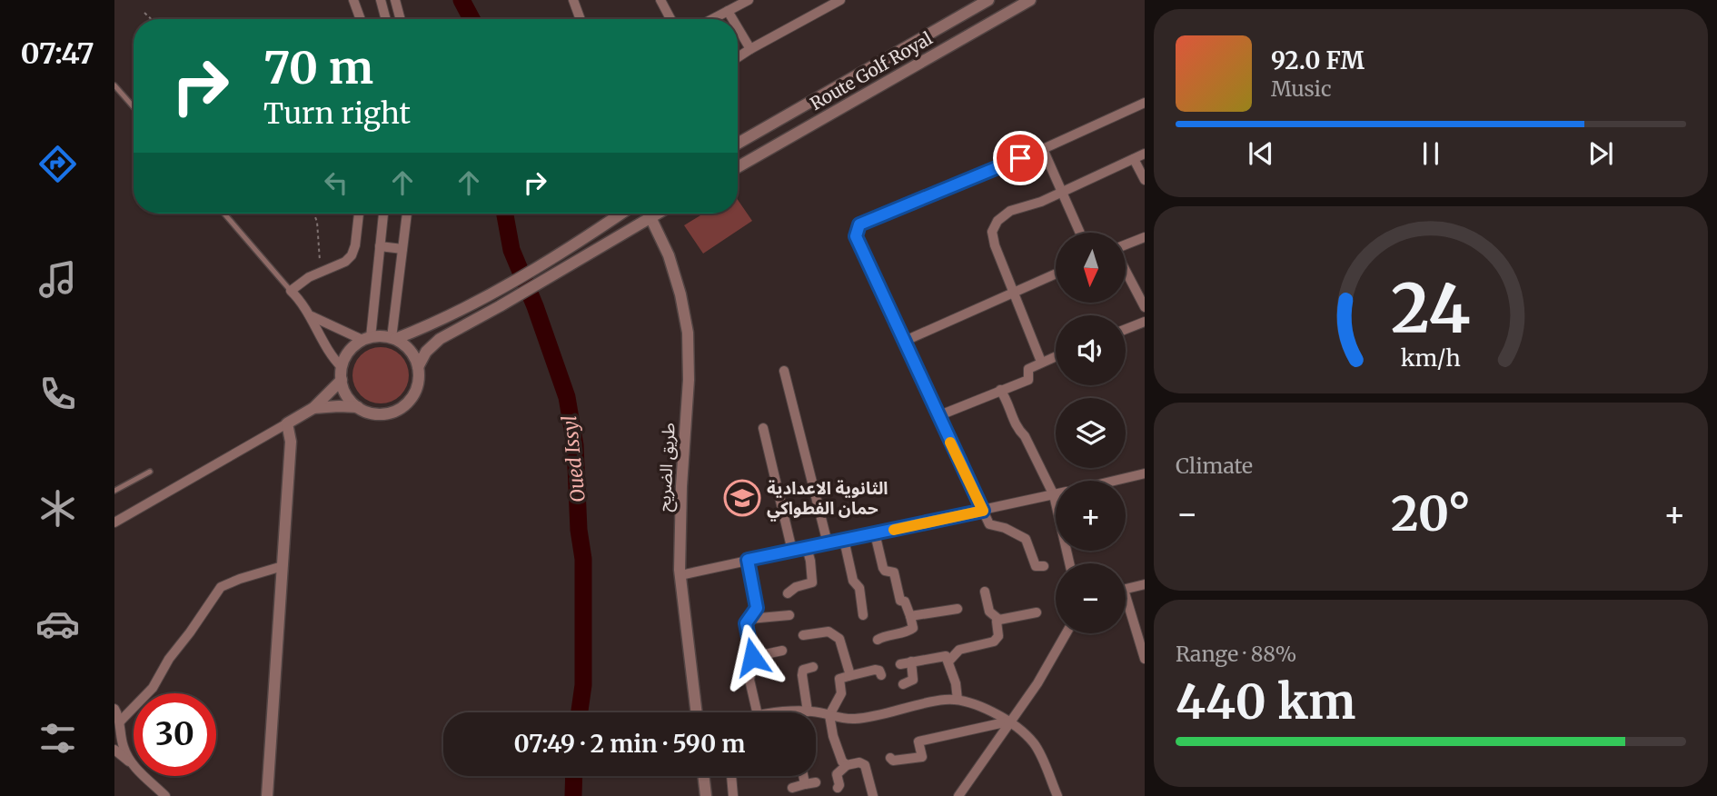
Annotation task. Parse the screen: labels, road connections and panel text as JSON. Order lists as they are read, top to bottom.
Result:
{
  "streets": {
    "street": ["Route Golf Royal", "طريق الضريح"]
  },
  "water": ["Oued Issyl"],
  "places": {
    "school or university": ["الثانوية الاعدادية حمان الفطواكي"]
  },
  "north": "bottom",
  "page": {
    "tabs": "07:47",
    "turn": ["70 m", "Turn right"],
    "song": ["92.0 FM", "Music"],
    "map_buttons": ["+", "−"],
    "tile": [
      "Climate",
      ["Range · 88%", "440 km"]
    ],
    "heat": ["−", "20°", "+"],
    "limit": "30",
    "trip": "07:49 · 2 min · 590 m",
    "gauge": ["24", "km/h"]
  }
}
